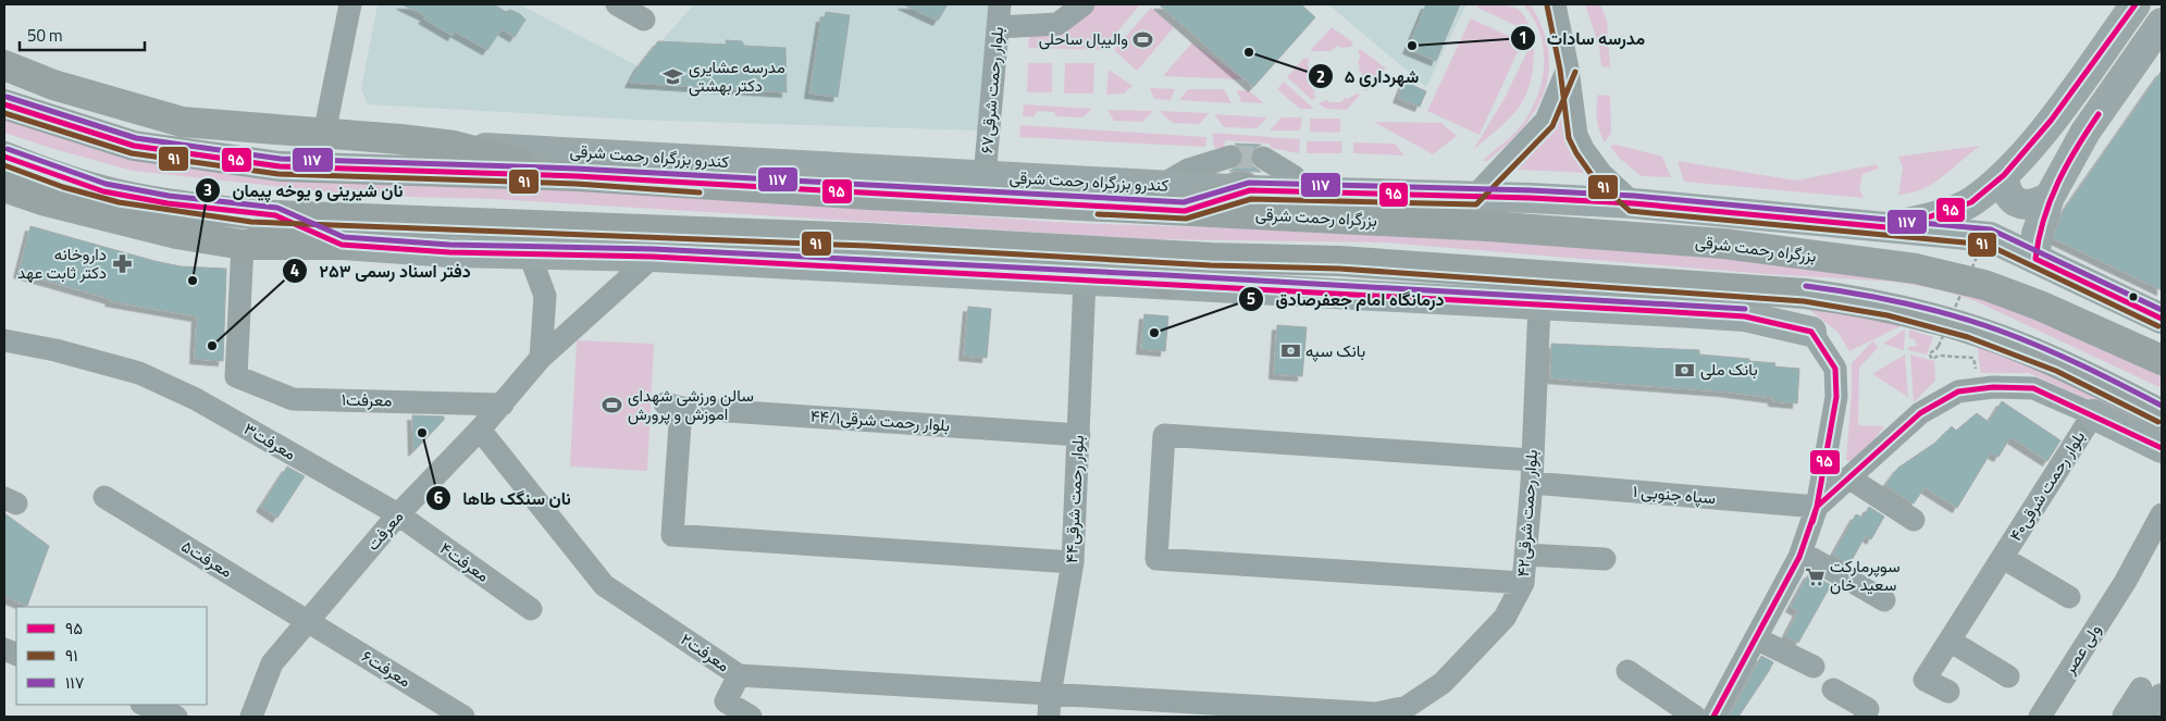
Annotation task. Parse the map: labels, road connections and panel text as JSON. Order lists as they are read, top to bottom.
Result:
{
  "streets": {
    "highway": ["بزرگراه رحمت شرقی"],
    "main road": ["کندرو بزرگراه رحمت شرقی"],
    "street": [
      "بلوار رحمت شرقی۶۷",
      "معرفت۱",
      "بلوار رحمت شرقی۴۴/۱",
      "معرفت۳",
      "بلوار رحمت شرقی۴۰",
      "۱ سپاه جنوبی",
      "۴۴بلوار رحمت شرقی",
      "بلوار رحمت شرقی۴۲",
      "معرفت",
      "معرفت۵",
      "معرفت۴",
      "ولی عصر",
      "معرفت۲",
      "معرفت۶"
    ]
  },
  "crossings": [
    ["بلوار رحمت شرقی۶۷", "کندرو بزرگراه رحمت شرقی"],
    ["معرفت۱", "معرفت"],
    ["بلوار رحمت شرقی۴۴/۱", "۴۴بلوار رحمت شرقی"],
    ["معرفت۳", "معرفت"],
    ["معرفت۳", "معرفت۴"],
    ["۱ سپاه جنوبی", "بلوار رحمت شرقی۴۲"],
    ["۴۴بلوار رحمت شرقی", "بلوار رحمت شرقی۴۲"],
    ["۴۴بلوار رحمت شرقی", "معرفت۲"],
    ["بلوار رحمت شرقی۴۲", "معرفت۲"],
    ["معرفت", "معرفت۵"],
    ["معرفت", "معرفت۴"],
    ["معرفت", "معرفت۲"],
    ["معرفت", "معرفت۶"],
    ["معرفت۵", "معرفت۶"]
  ],
  "places": {
    "sports": ["والیبال ساحلی", "سالن ورزشی شهدای اموزش و پرورش"],
    "other": [
      "مدرسه سادات",
      "شهرداری ۵",
      "نان شیرینی و یوخه پیمان",
      "درمانگاه امام جعفرصادق",
      "دفتر اسناد رسمی ۲۵۳",
      "نان سنگک طاها"
    ],
    "school or university": ["مدرسه عشایری دکتر بهشتی"],
    "pharmacy": ["داروخانه دکتر ثابت عهد"],
    "bank": ["بانک سپه", "بانک ملی"],
    "supermarket": ["سوپرمارکت سعید خان"]
  },
  "lines": ["transit line ۹۵", "transit line ۹۱", "transit line ۱۱۷"],
  "legend": ["۹۵", "۹۱", "۱۱۷"],
  "scale_bar": "50 m"
}
